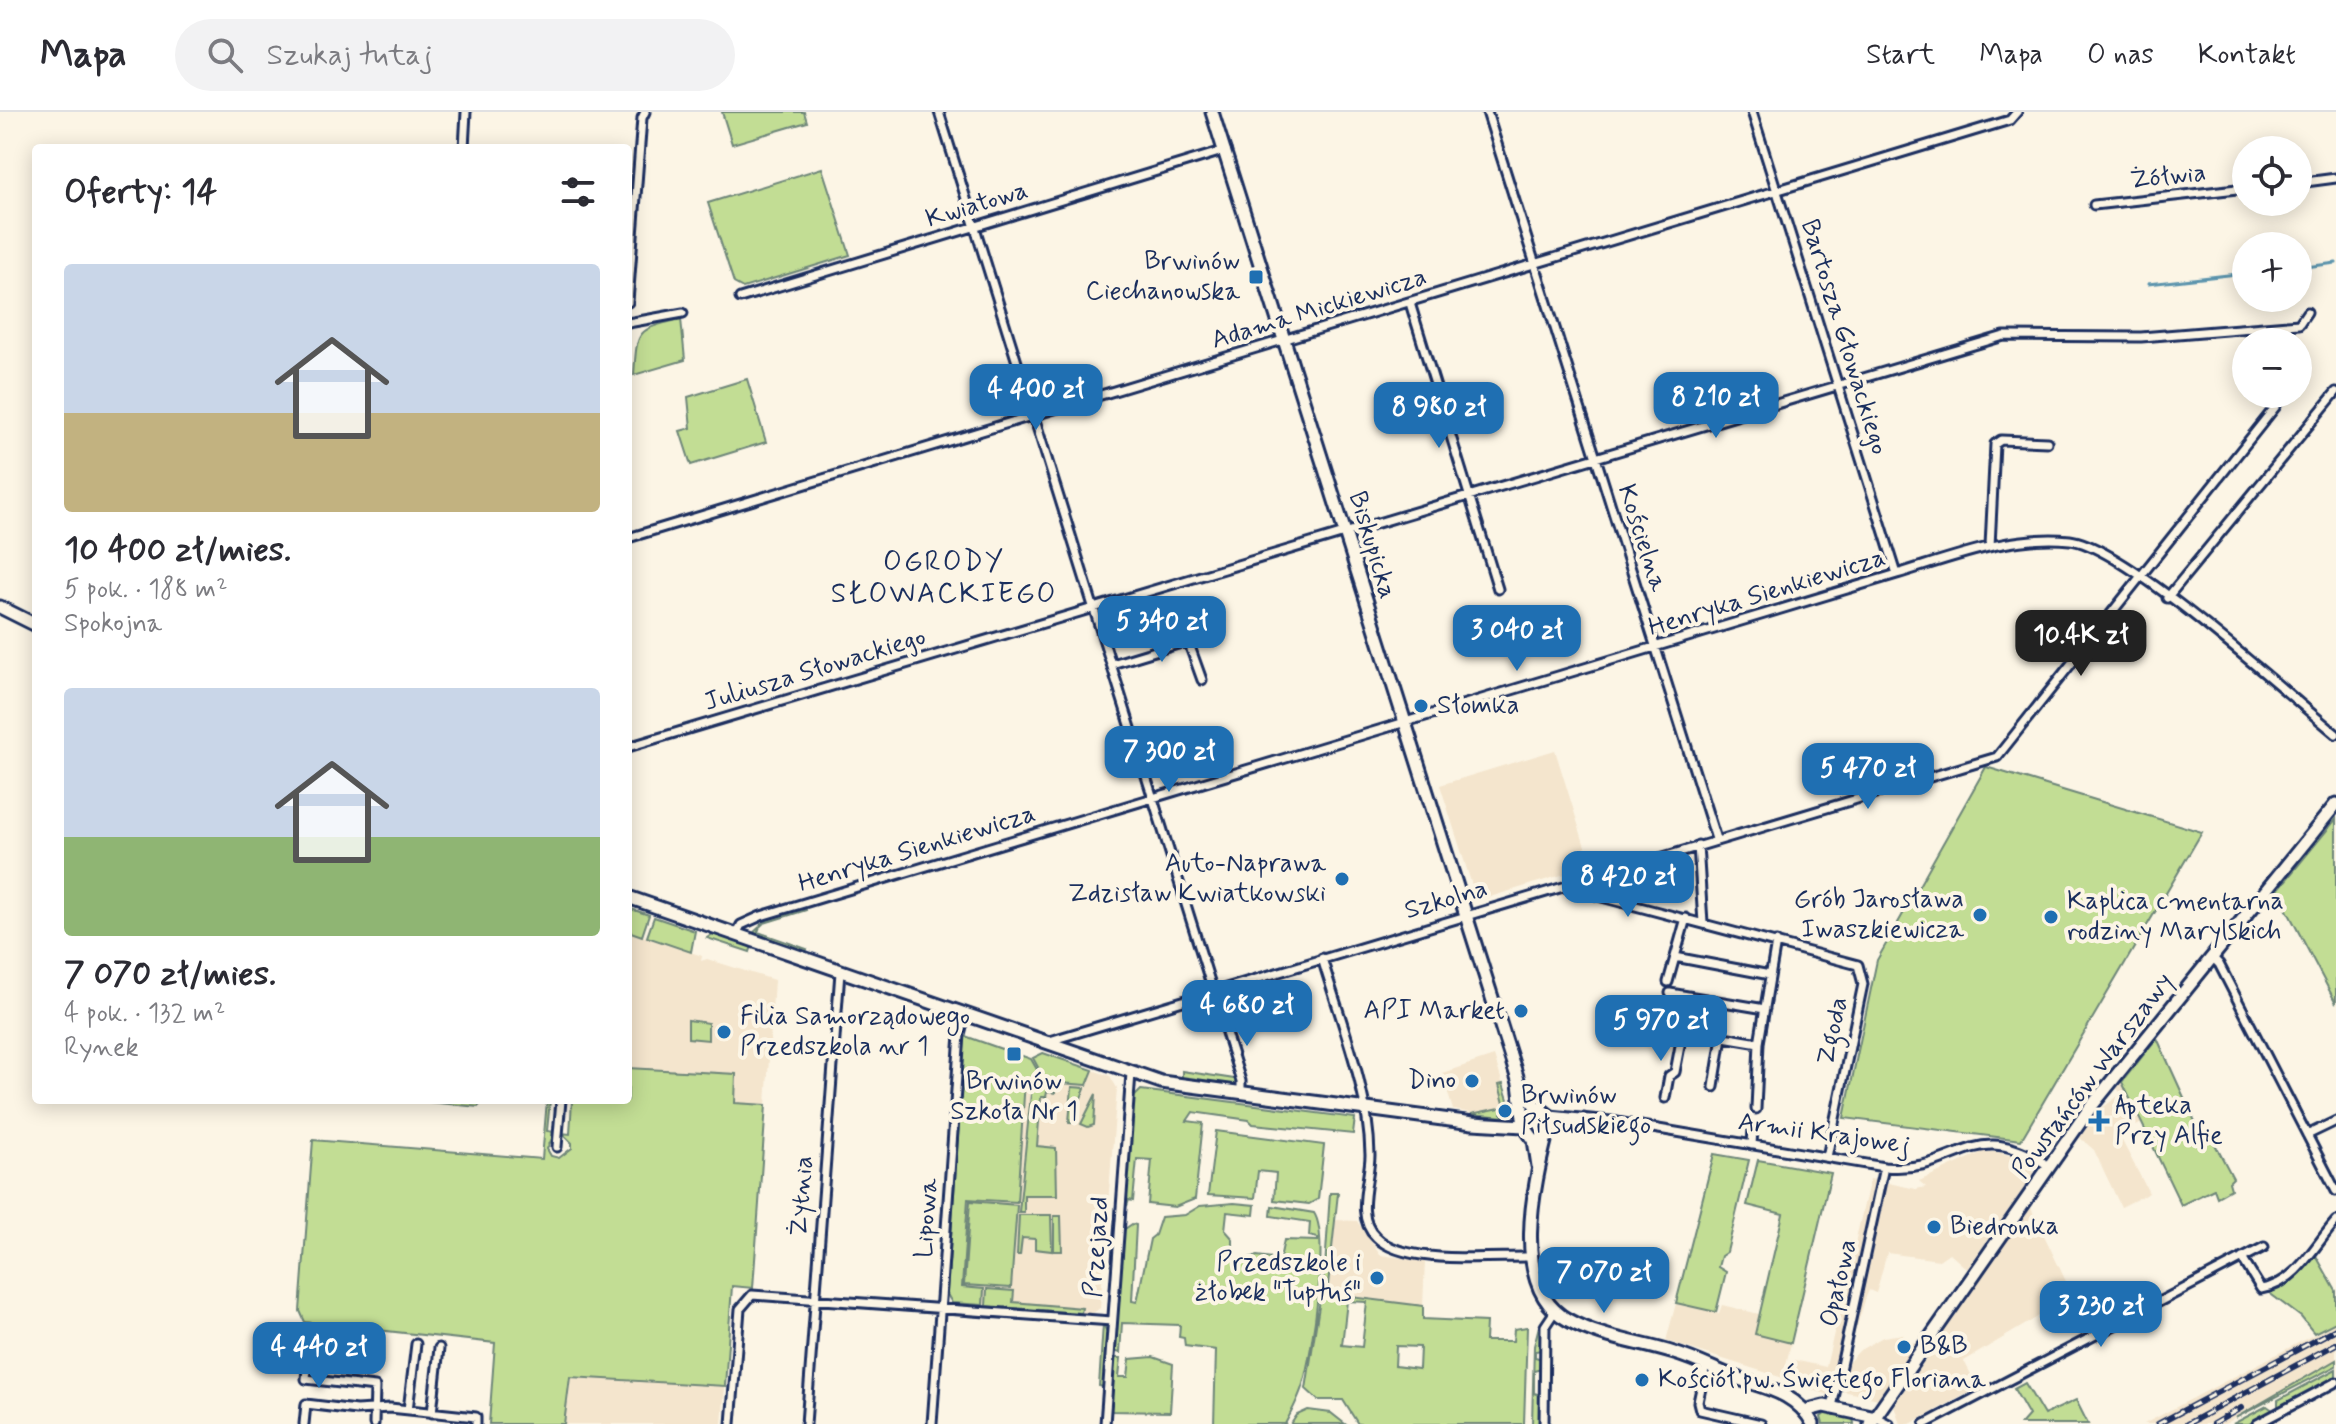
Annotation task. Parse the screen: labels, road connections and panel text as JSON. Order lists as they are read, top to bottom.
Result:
{
  "streets": {
    "street": [
      "Żółwia",
      "Kwiatowa",
      "Adama Mickiewicza",
      "Bartosza Głowackiego",
      "Kościelna",
      "Biskupicka",
      "Henryka Sienkiewicza",
      "Juliusza Słowackiego",
      "Szkolna",
      "Zgoda",
      "Powstańców Warszawy",
      "Armii Krajowej",
      "Żytnia",
      "Lipowa",
      "Przejazd",
      "Opałowa"
    ]
  },
  "crossings": [
    ["Kwiatowa", "Biskupicka"],
    ["Adama Mickiewicza", "Bartosza Głowackiego"],
    ["Adama Mickiewicza", "Kościelna"],
    ["Adama Mickiewicza", "Biskupicka"],
    ["Bartosza Głowackiego", "Henryka Sienkiewicza"],
    ["Bartosza Głowackiego", "Juliusza Słowackiego"],
    ["Kościelna", "Henryka Sienkiewicza"],
    ["Kościelna", "Juliusza Słowackiego"],
    ["Kościelna", "Szkolna"],
    ["Biskupicka", "Henryka Sienkiewicza"],
    ["Biskupicka", "Juliusza Słowackiego"],
    ["Biskupicka", "Szkolna"],
    ["Biskupicka", "Armii Krajowej"],
    ["Henryka Sienkiewicza", "Szkolna"],
    ["Szkolna", "Zgoda"],
    ["Zgoda", "Armii Krajowej"],
    ["Powstańców Warszawy", "Armii Krajowej"],
    ["Armii Krajowej", "Opałowa"]
  ],
  "districts": ["OGRODY SŁOWACKIEGO"],
  "places": {
    "transit": ["Brwinów Ciechanowska", "Brwinów Szkoła Nr 1"],
    "other": [
      "Słomka",
      "Auto-Naprawa Zdzisław Kwiatkowski",
      "Grób Jarosława Iwaszkiewicza",
      "Kaplica cmentarna rodziny Marylskich",
      "API Market",
      "Filia Samorządowego Przedszkola nr 1",
      "Dino",
      "Brwinów Piłsudskiego",
      "Biedronka",
      "Przedszkole i żłobek \"Tuptuś\"",
      "B&B",
      "Kościół pw. Świętego Floriana"
    ],
    "health": ["Apteka Przy Alfie"]
  },
  "page": {
    "header": "Mapa",
    "search": "Szukaj tutaj",
    "nav": [
      "Start",
      "Mapa",
      "O nas",
      "Kontakt"
    ],
    "map_buttons": ["+", "−"],
    "heading": "Oferty: 14",
    "list": [
      {
        "name": "10 400 zł/mies.",
        "note": "5 pok. · 188 m² · Spokojna"
      },
      {
        "name": "7 070 zł/mies.",
        "note": "4 pok. · 132 m² · Rynek"
      }
    ],
    "price": [
      "4 400 zł",
      "8 210 zł",
      "8 980 zł",
      "5 340 zł",
      "3 040 zł",
      "10.4K zł",
      "7 300 zł",
      "5 470 zł",
      "8 420 zł",
      "4 680 zł",
      "5 970 zł",
      "7 070 zł",
      "3 230 zł",
      "4 440 zł"
    ]
  }
}
